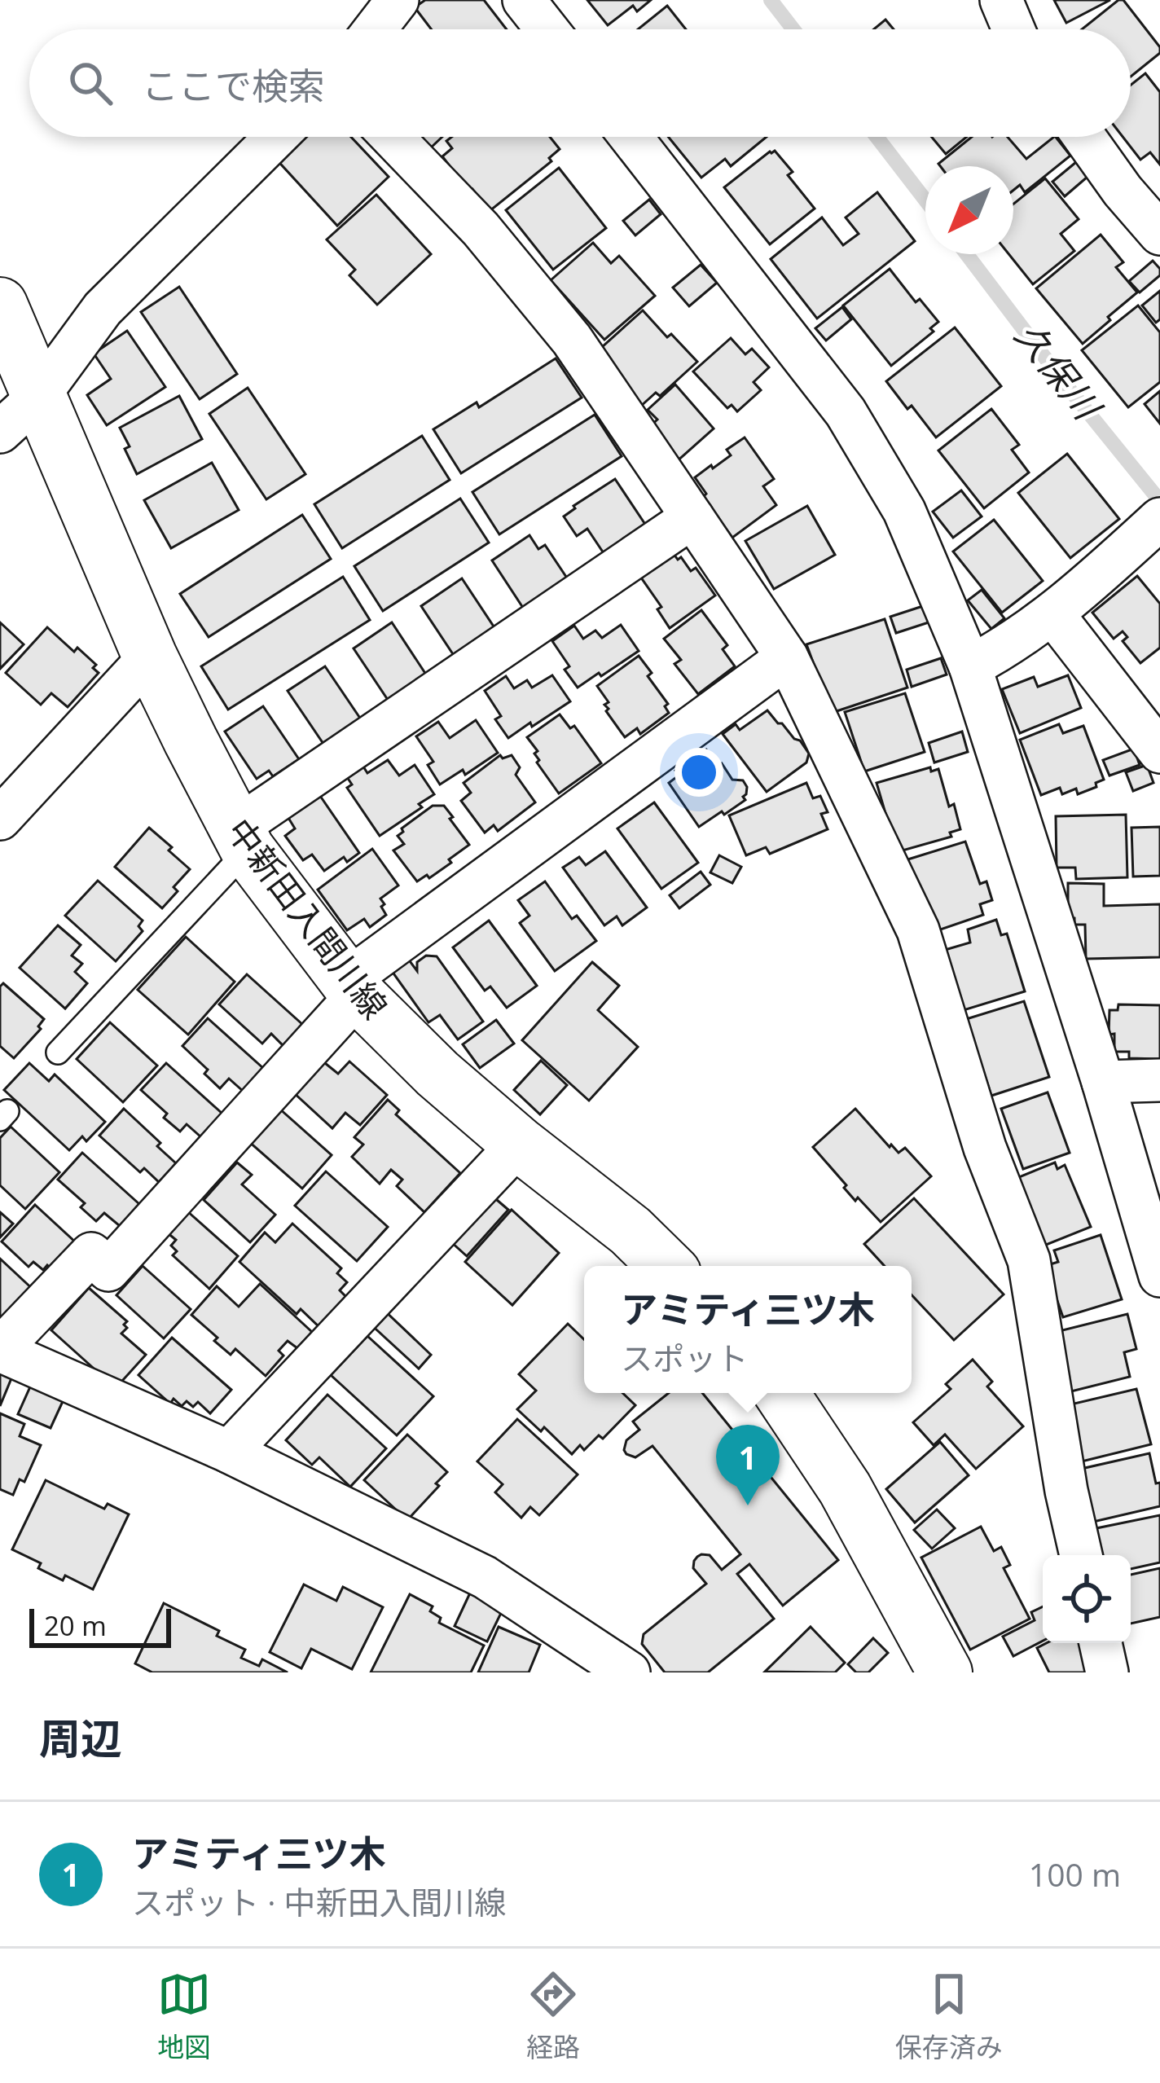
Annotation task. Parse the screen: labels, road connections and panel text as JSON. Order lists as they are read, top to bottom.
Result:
{
  "streets": {
    "main road": ["中新田入間川線"]
  },
  "water": ["久保川"],
  "scale_bar": "20 m",
  "north": "bottom left",
  "page": {
    "search": "ここで検索",
    "popup": ["アミティ三ツ木", "スポット"],
    "pins": "1",
    "scale": "20 m",
    "heading": "周辺",
    "list": [
      {
        "mark": "1",
        "name": "アミティ三ツ木",
        "note": "スポット · 中新田入間川線",
        "value": "100 m"
      }
    ],
    "nav": ["地図", "経路", "保存済み"]
  }
}
